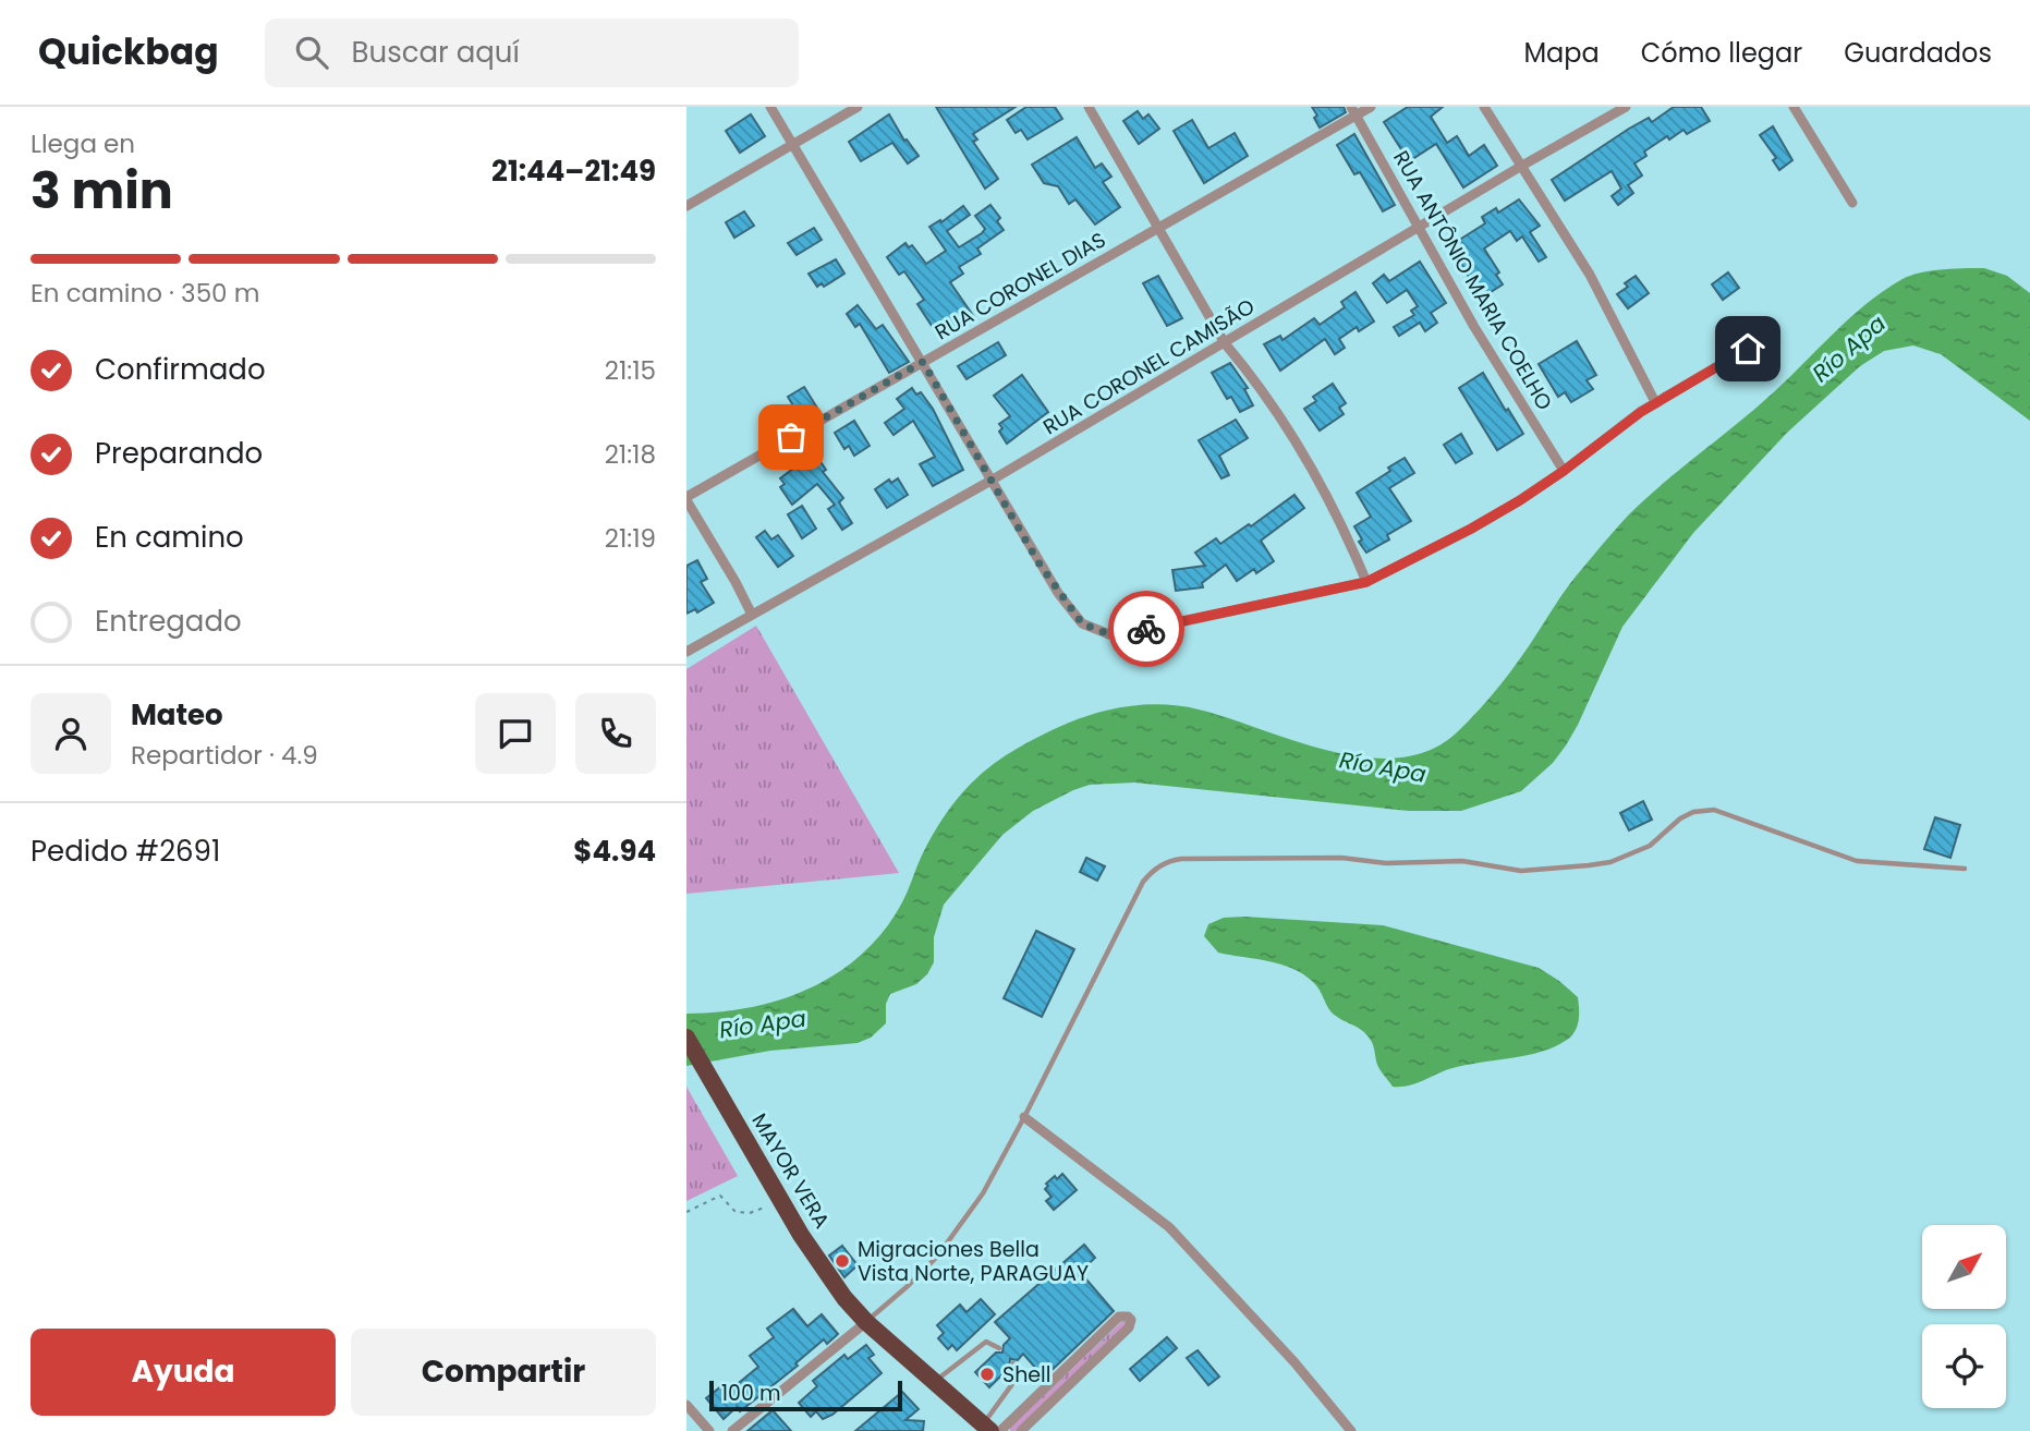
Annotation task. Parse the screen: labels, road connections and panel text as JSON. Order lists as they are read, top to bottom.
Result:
{
  "streets": {
    "highway": ["MAYOR VERA"],
    "street": ["RUA ANTÔNIO MARIA COELHO", "RUA CORONEL DIAS", "RUA CORONEL CAMISÃO"]
  },
  "crossings": [
    ["RUA ANTÔNIO MARIA COELHO", "RUA CORONEL DIAS"],
    ["RUA ANTÔNIO MARIA COELHO", "RUA CORONEL CAMISÃO"]
  ],
  "water": ["Río Apa"],
  "places": ["Migraciones Bella Vista Norte, PARAGUAY", "Shell"],
  "scale_bar": "100 m",
  "north": "top right",
  "page": {
    "header": "Quickbag",
    "search": "Buscar aquí",
    "nav": ["Mapa", "Cómo llegar", "Guardados"],
    "heading": ["3 min", "Llega en", "21:44–21:49"],
    "panel": [
      "Mateo",
      "Repartidor · 4.9",
      "Pedido #2691",
      "$4.94"
    ],
    "bar": "En camino · 350 m",
    "list": [
      ["Confirmado", "21:15"],
      ["Preparando", "21:18"],
      ["En camino", "21:19"],
      "Entregado"
    ],
    "buttons": ["Ayuda", "Compartir"],
    "scale": "100 m"
  }
}
